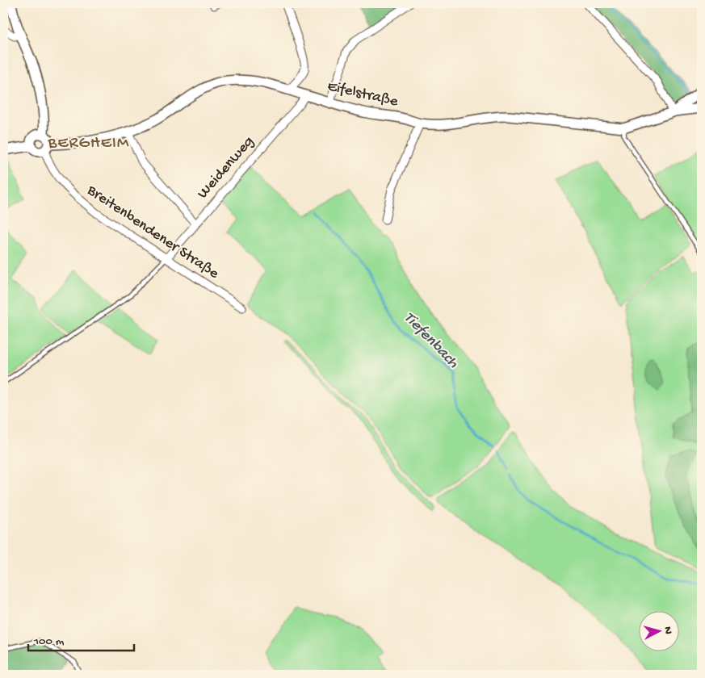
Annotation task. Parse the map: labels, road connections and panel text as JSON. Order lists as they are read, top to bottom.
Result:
{
  "streets": {
    "street": ["Eifelstraße", "Weidenweg", "Breitenbendener Straße"]
  },
  "crossings": [
    ["Eifelstraße", "Weidenweg"],
    ["Eifelstraße", "Breitenbendener Straße"],
    ["Weidenweg", "Breitenbendener Straße"]
  ],
  "districts": ["BERGHEIM"],
  "water": ["Tiefenbach"],
  "scale_bar": "100 m",
  "north": "right"
}
